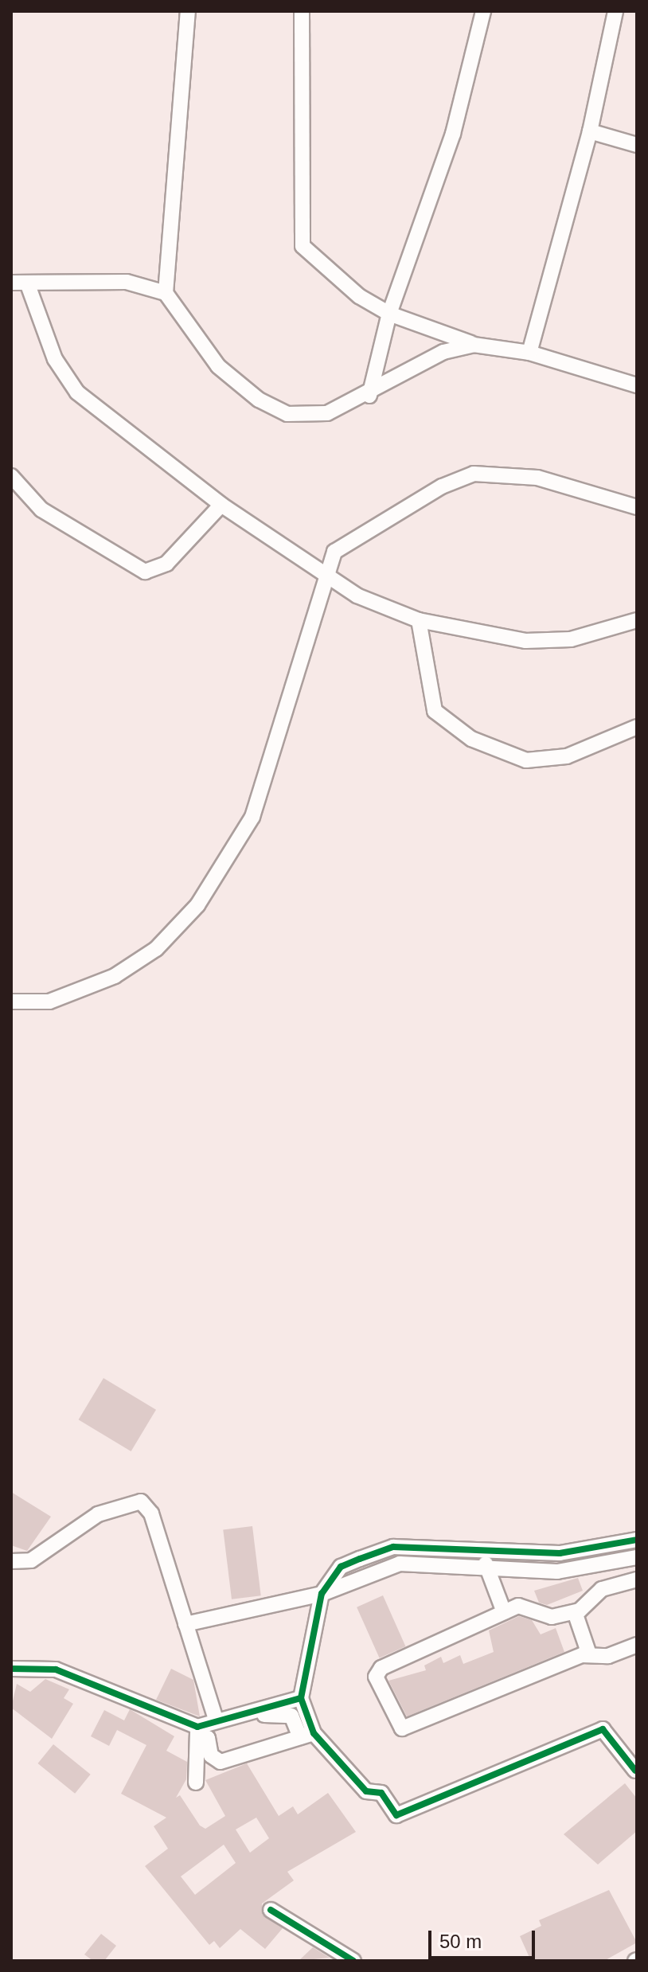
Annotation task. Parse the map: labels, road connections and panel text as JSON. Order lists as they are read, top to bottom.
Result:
{
  "scale_bar": "50 m"
}
